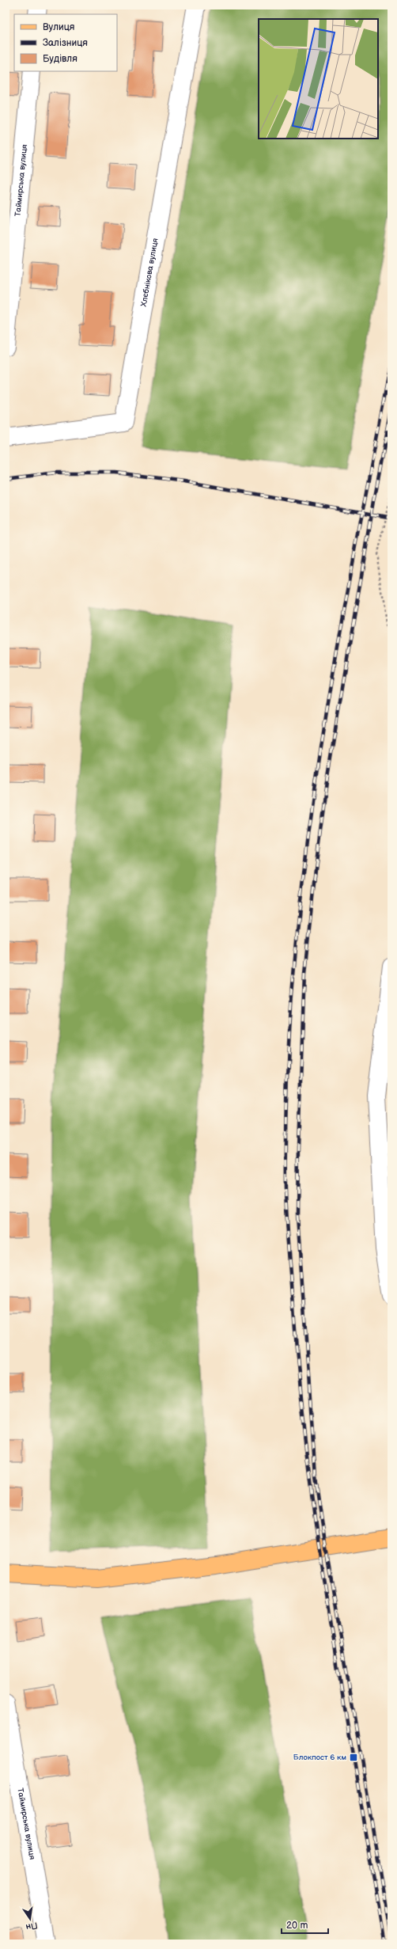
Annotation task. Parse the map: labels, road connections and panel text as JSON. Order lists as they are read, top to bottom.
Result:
{
  "streets": {
    "street": ["Таймирська вулиця", "Хлєбнікова вулиця"]
  },
  "places": {
    "transit": ["Блокпост 6 км"]
  },
  "legend": ["Вулиця", "Залізниця", "Будівля"],
  "scale_bar": "20 m",
  "north": "bottom"
}
